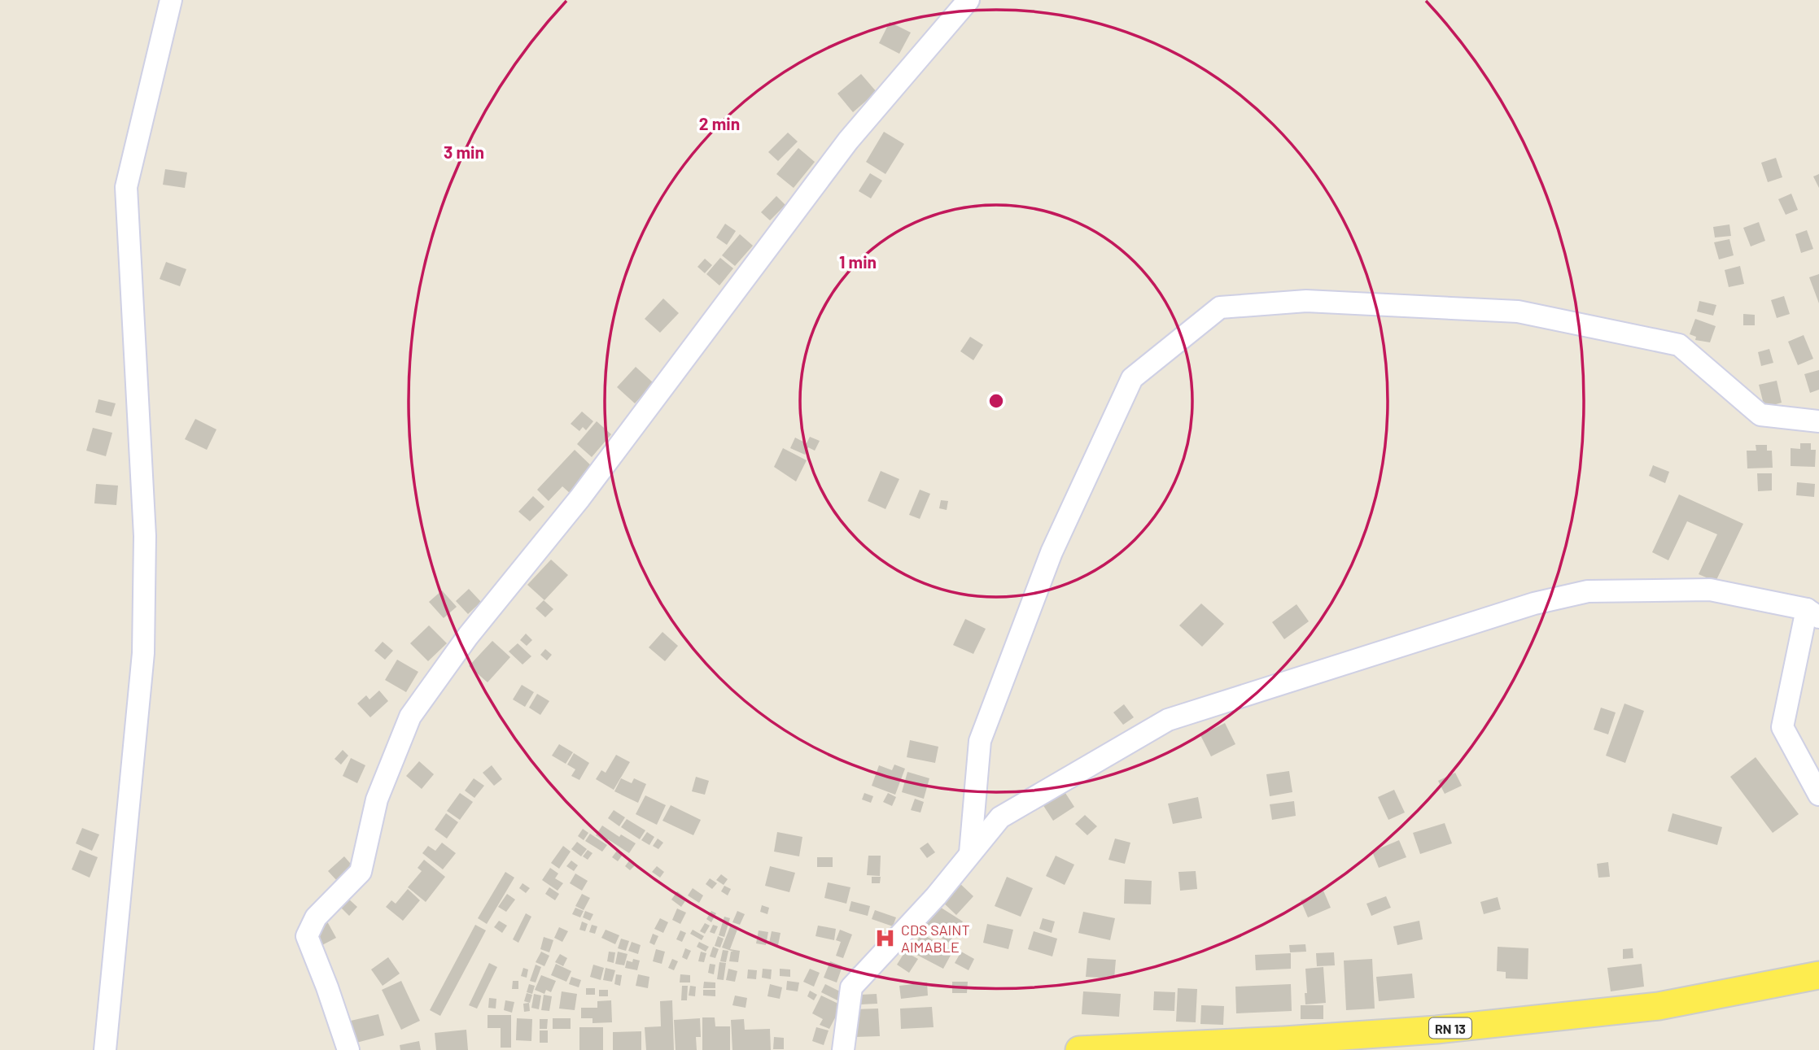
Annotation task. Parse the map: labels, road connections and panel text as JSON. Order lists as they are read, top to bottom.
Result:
{
  "streets": {
    "main road": ["RN 13"]
  },
  "places": {
    "hospital": ["CDS SAINT AIMABLE"]
  },
  "rings": ["2 min", "3 min", "1 min"]
}
